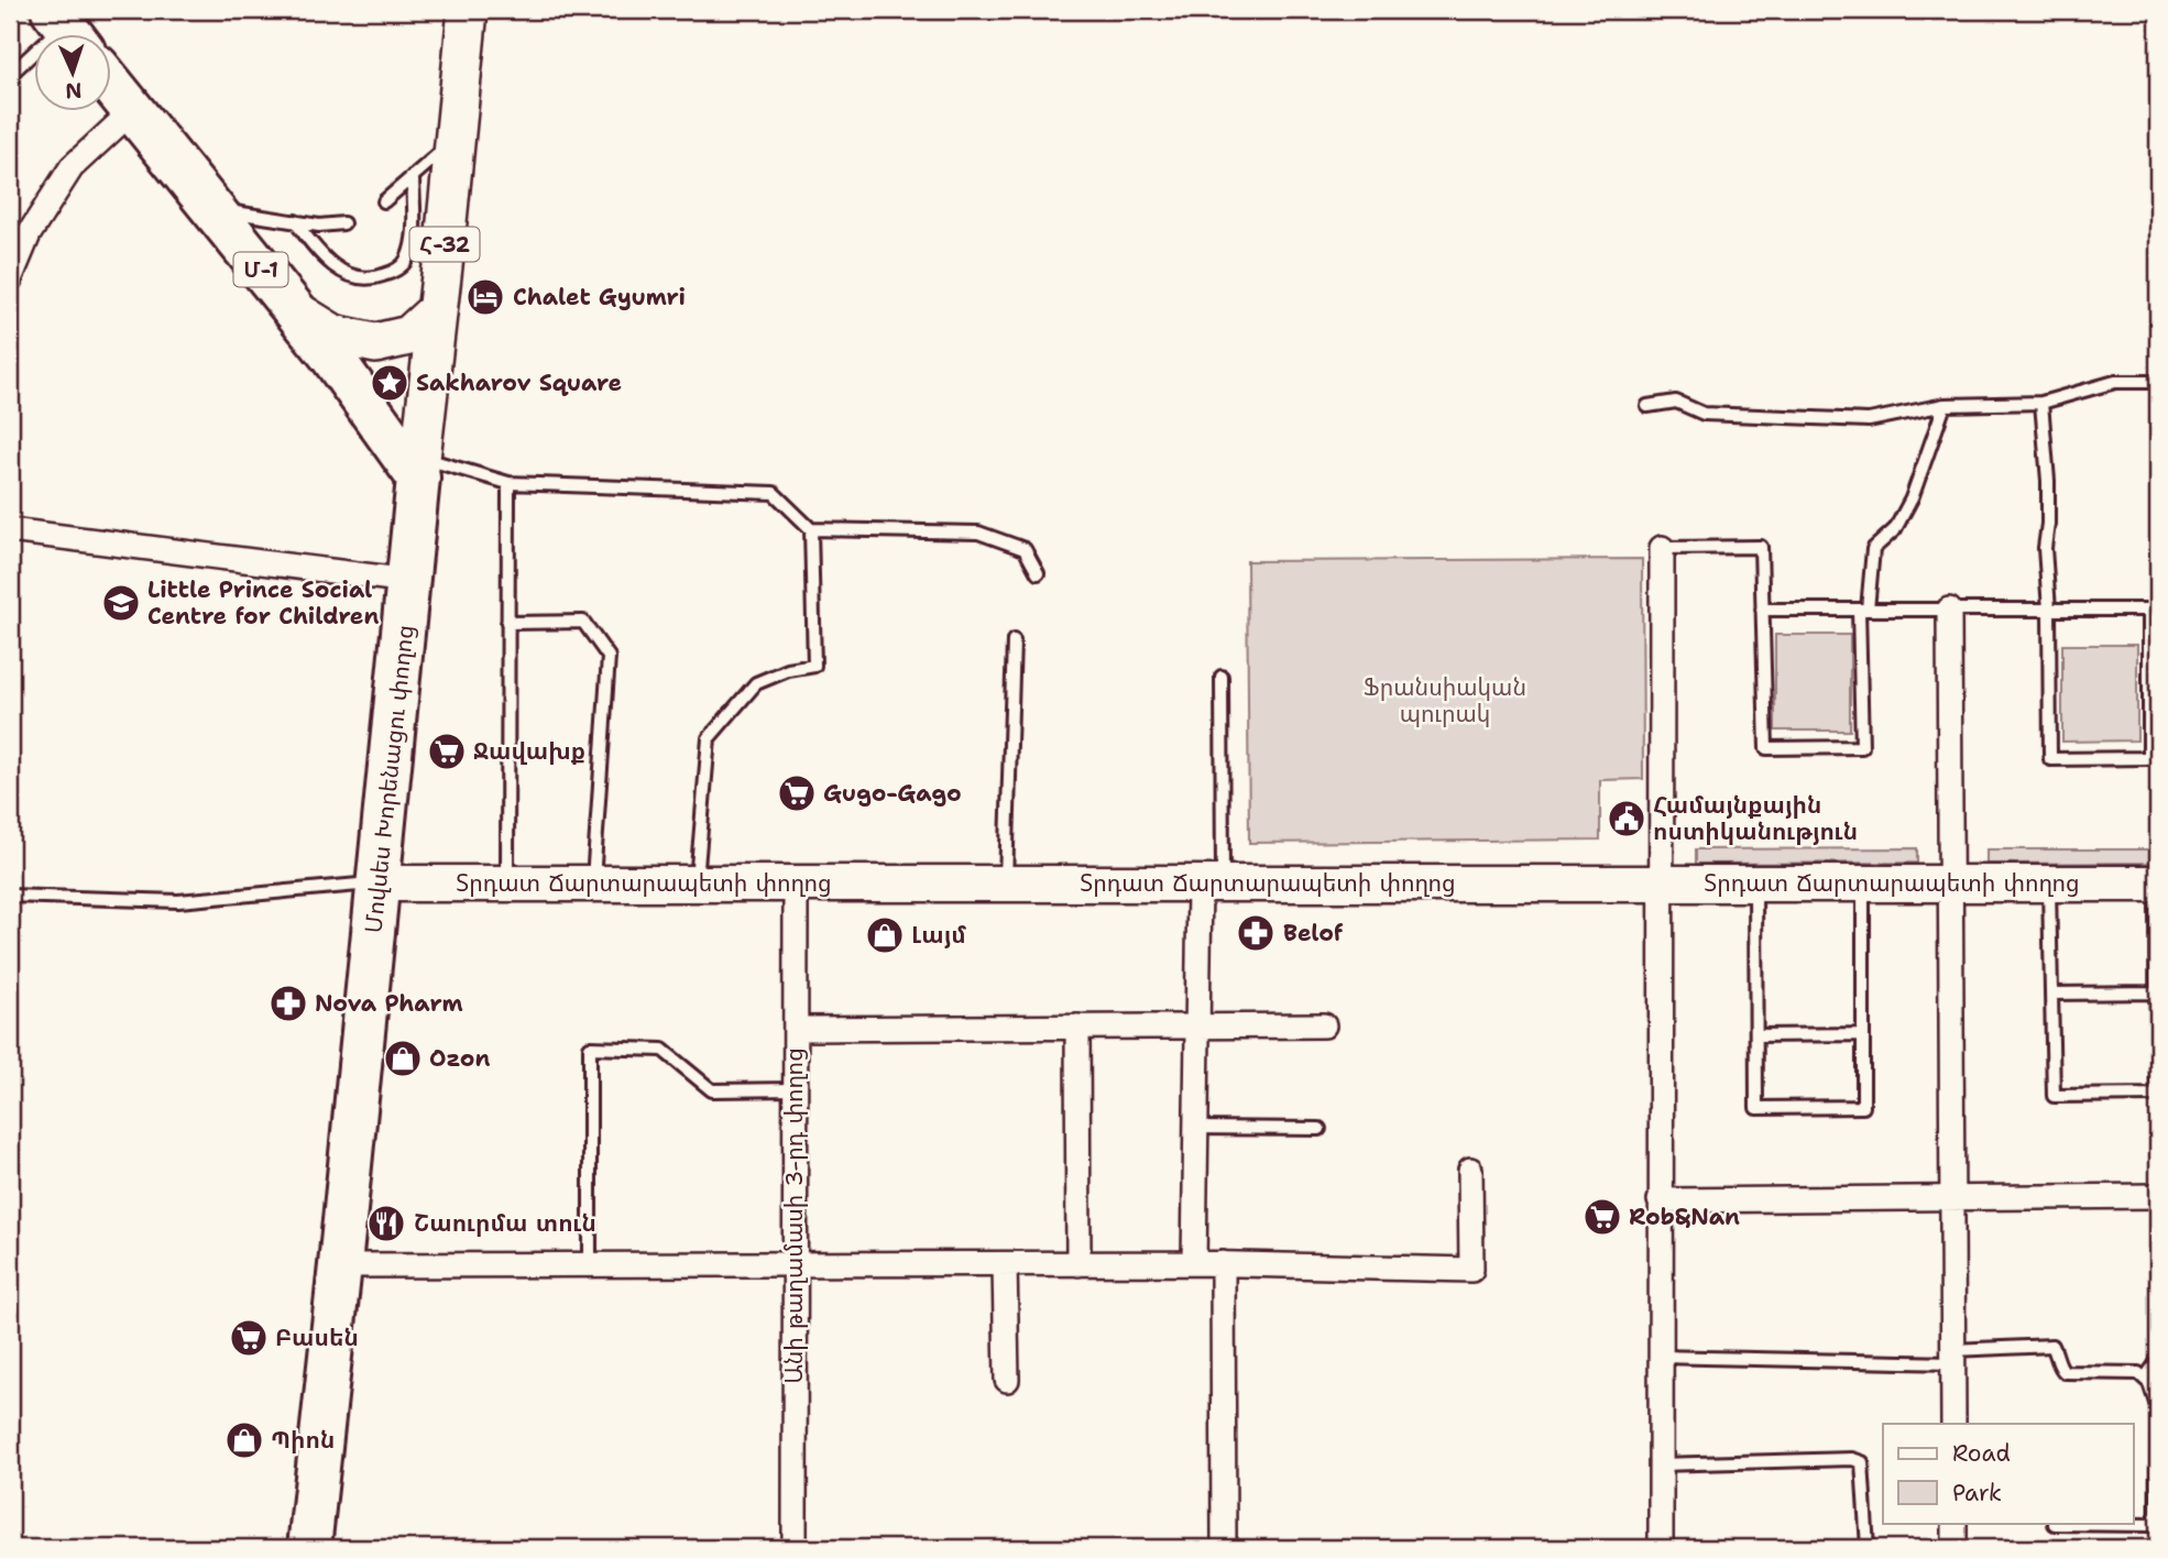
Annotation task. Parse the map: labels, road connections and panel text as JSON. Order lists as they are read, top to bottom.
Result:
{
  "streets": {
    "highway": ["Մ-1", "Մովսես Խորենացու փողոց"],
    "main road": ["Հ-32"],
    "street": ["Տրդատ Ճարտարապետի փողոց", "Անի թաղամասի 3-րդ փողոց"]
  },
  "crossings": [
    ["Մ-1", "Մովսես Խորենացու փողոց"],
    ["Մովսես Խորենացու փողոց", "Տրդատ Ճարտարապետի փողոց"],
    ["Տրդատ Ճարտարապետի փողոց", "Անի թաղամասի 3-րդ փողոց"]
  ],
  "parks": ["Ֆրանսիական պուրակ"],
  "places": {
    "hotel": ["Chalet Gyumri"],
    "place": ["Sakharov Square"],
    "school or university": ["Little Prince Social Centre for Children"],
    "supermarket": [
      "Ջավախք",
      "Gugo-Gago",
      "Rob&Nan",
      "Բասեն"
    ],
    "public building": ["Համայնքային ոստիկանություն"],
    "pharmacy": ["Belof", "Nova Pharm"],
    "shop": ["Լայմ", "Ozon", "Պիոն"],
    "restaurant": ["Շաուրմա տուն"]
  },
  "legend": ["Road", "Park"],
  "north": "bottom"
}
